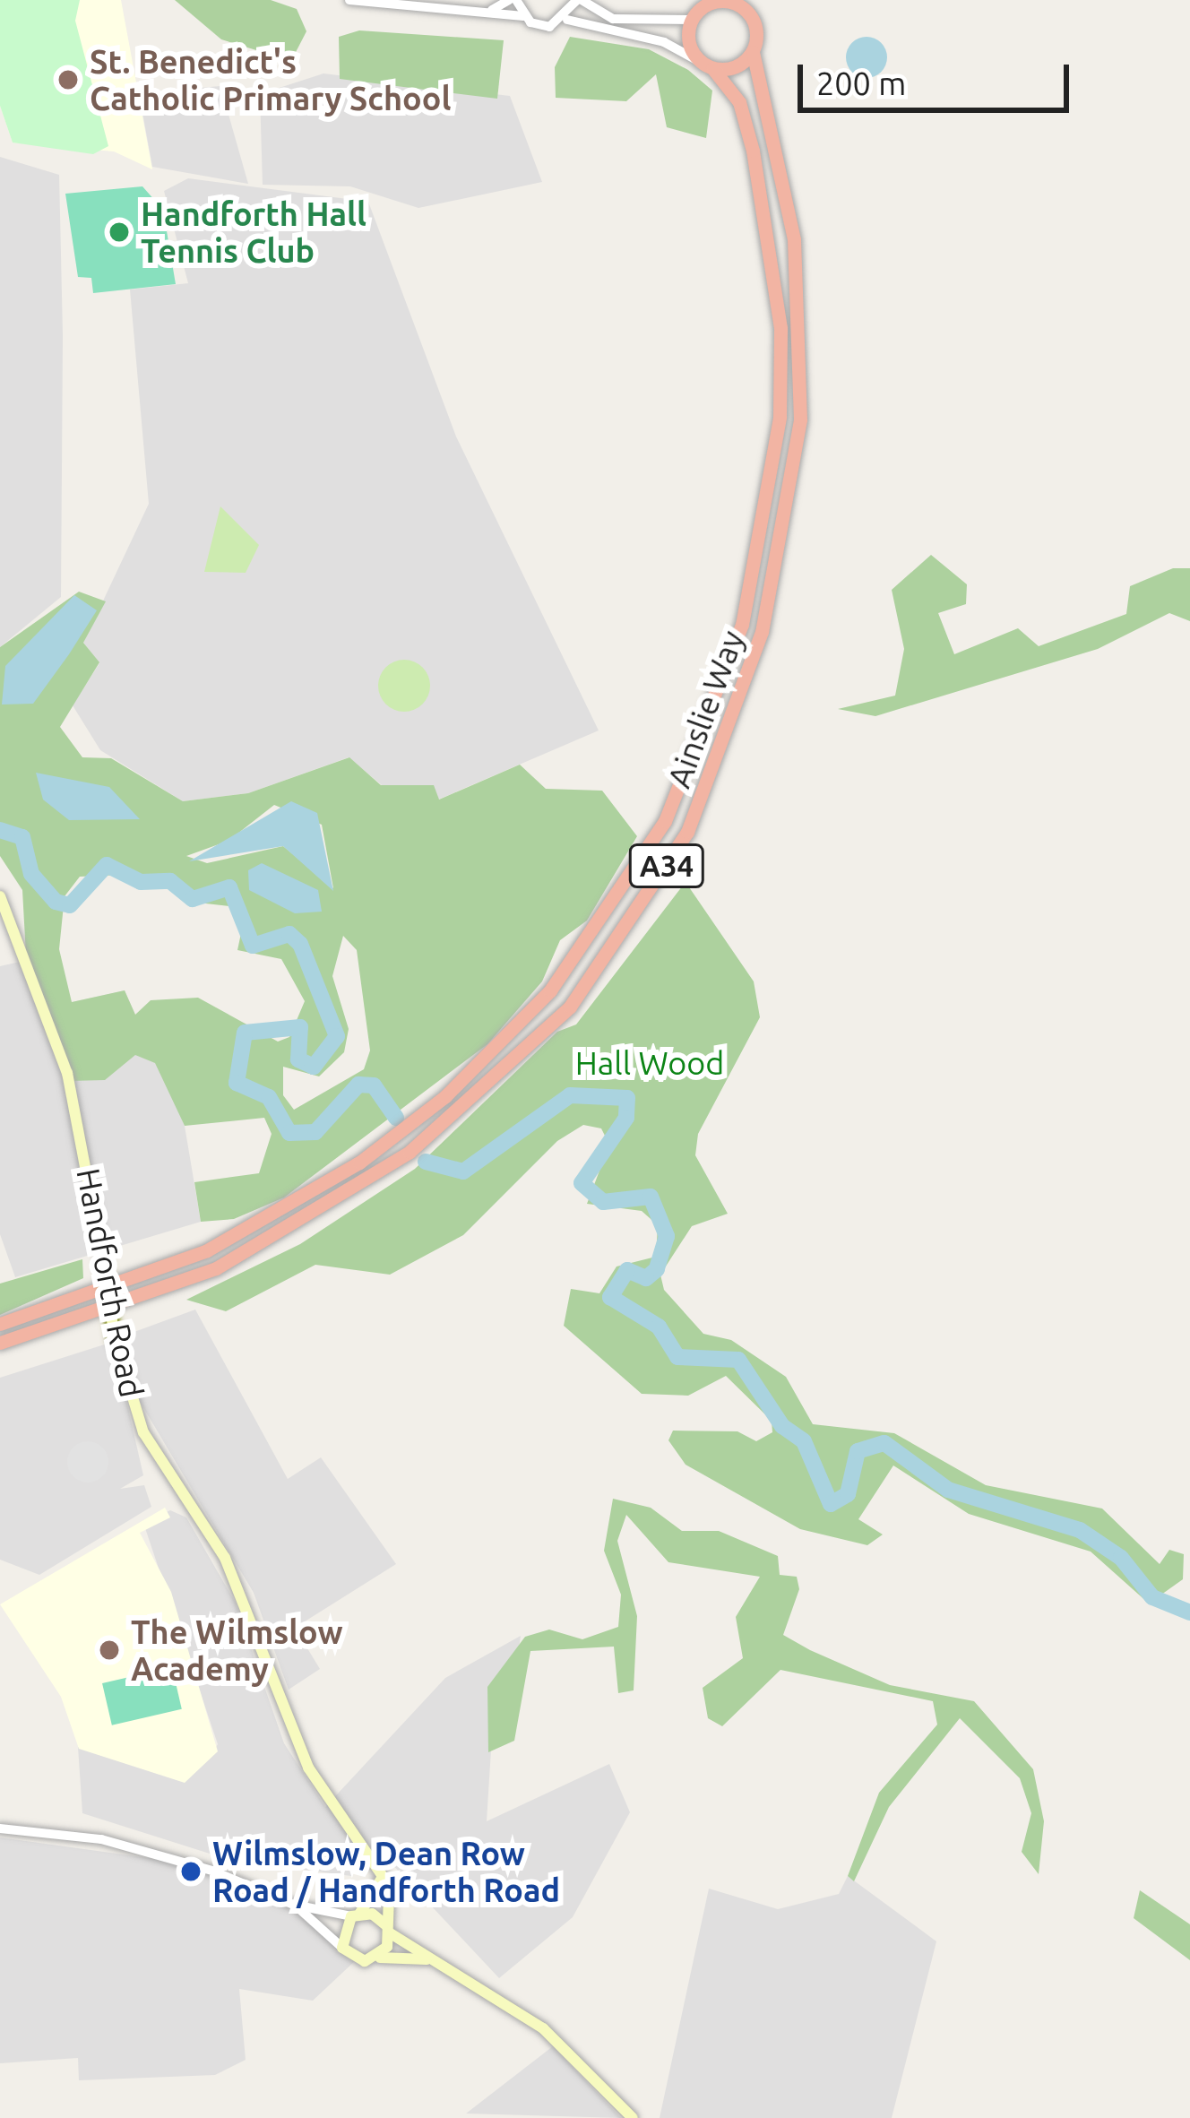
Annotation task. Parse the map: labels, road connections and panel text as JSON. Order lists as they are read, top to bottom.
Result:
{
  "streets": {
    "highway": ["Ainslie Way", "A34"],
    "main road": ["Handforth Road"]
  },
  "crossings": [
    ["Ainslie Way", "A34"]
  ],
  "parks": ["Hall Wood"],
  "places": [
    "St. Benedict's Catholic Primary School",
    "Handforth Hall Tennis Club",
    "The Wilmslow Academy",
    "Wilmslow, Dean Row Road / Handforth Road"
  ],
  "scale_bar": "200 m"
}
